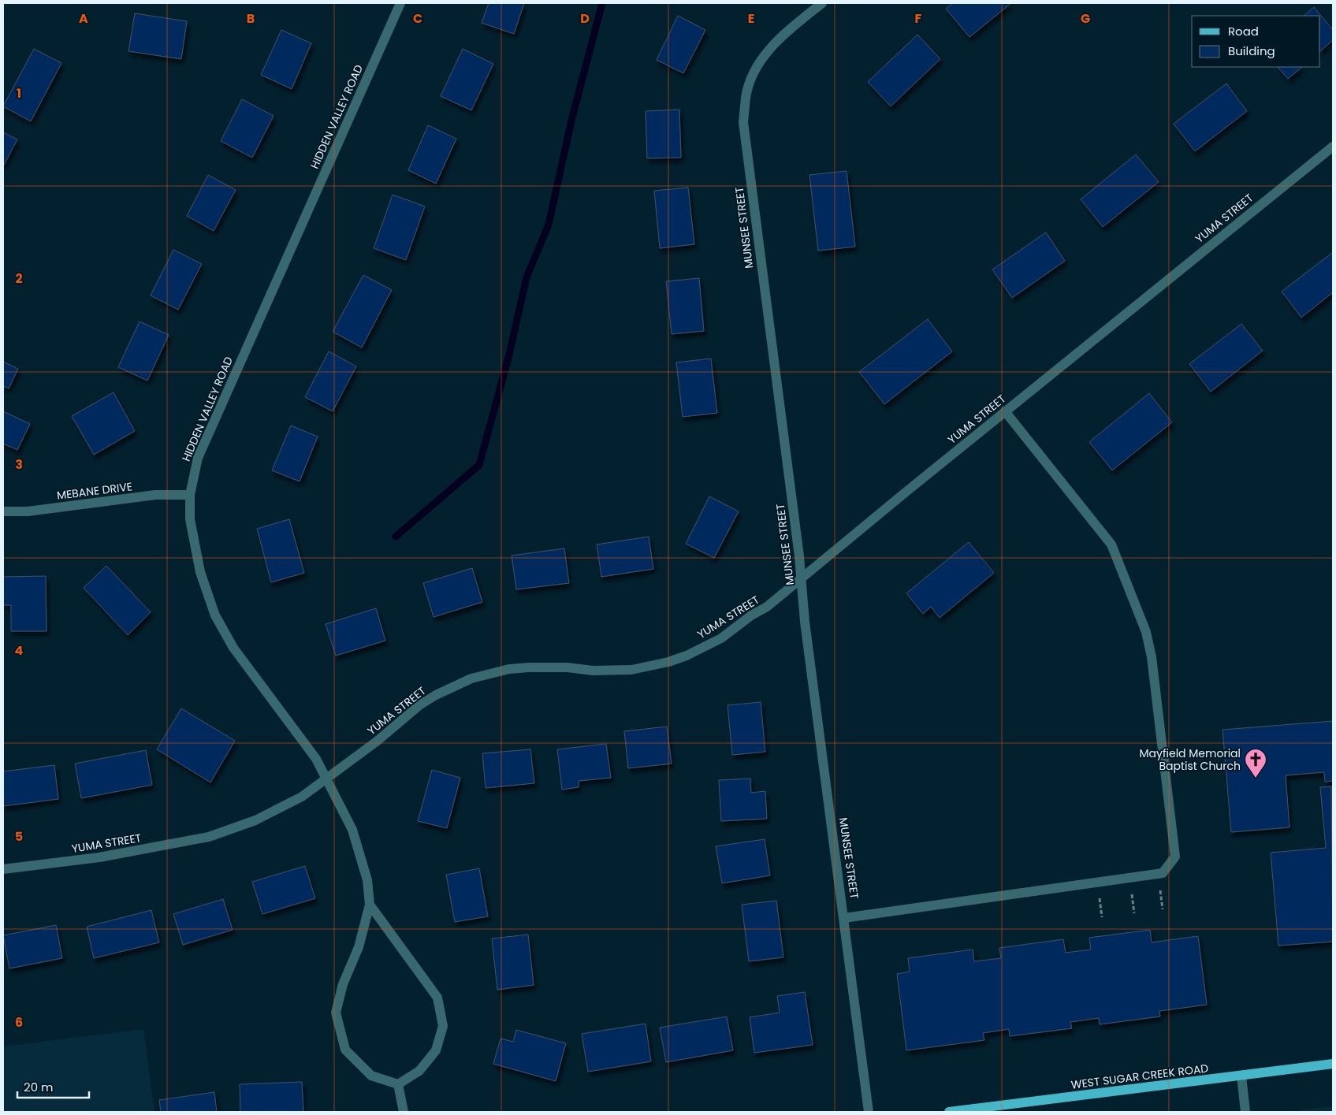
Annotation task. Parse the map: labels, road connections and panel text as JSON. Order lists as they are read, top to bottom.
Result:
{
  "streets": {
    "main road": ["WEST SUGAR CREEK ROAD"],
    "street": [
      "HIDDEN VALLEY ROAD",
      "YUMA STREET",
      "MUNSEE STREET",
      "MEBANE DRIVE"
    ]
  },
  "crossings": [
    ["HIDDEN VALLEY ROAD", "YUMA STREET"],
    ["HIDDEN VALLEY ROAD", "MEBANE DRIVE"],
    ["YUMA STREET", "MUNSEE STREET"]
  ],
  "places": {
    "church": ["Mayfield Memorial Baptist Church"]
  },
  "legend": ["Road", "Building"],
  "scale_bar": "20 m",
  "grid": {
    "columns": [
      "A",
      "B",
      "C",
      "D",
      "E",
      "F",
      "G"
    ],
    "rows": [
      "1",
      "2",
      "3",
      "4",
      "5",
      "6"
    ]
  }
}
